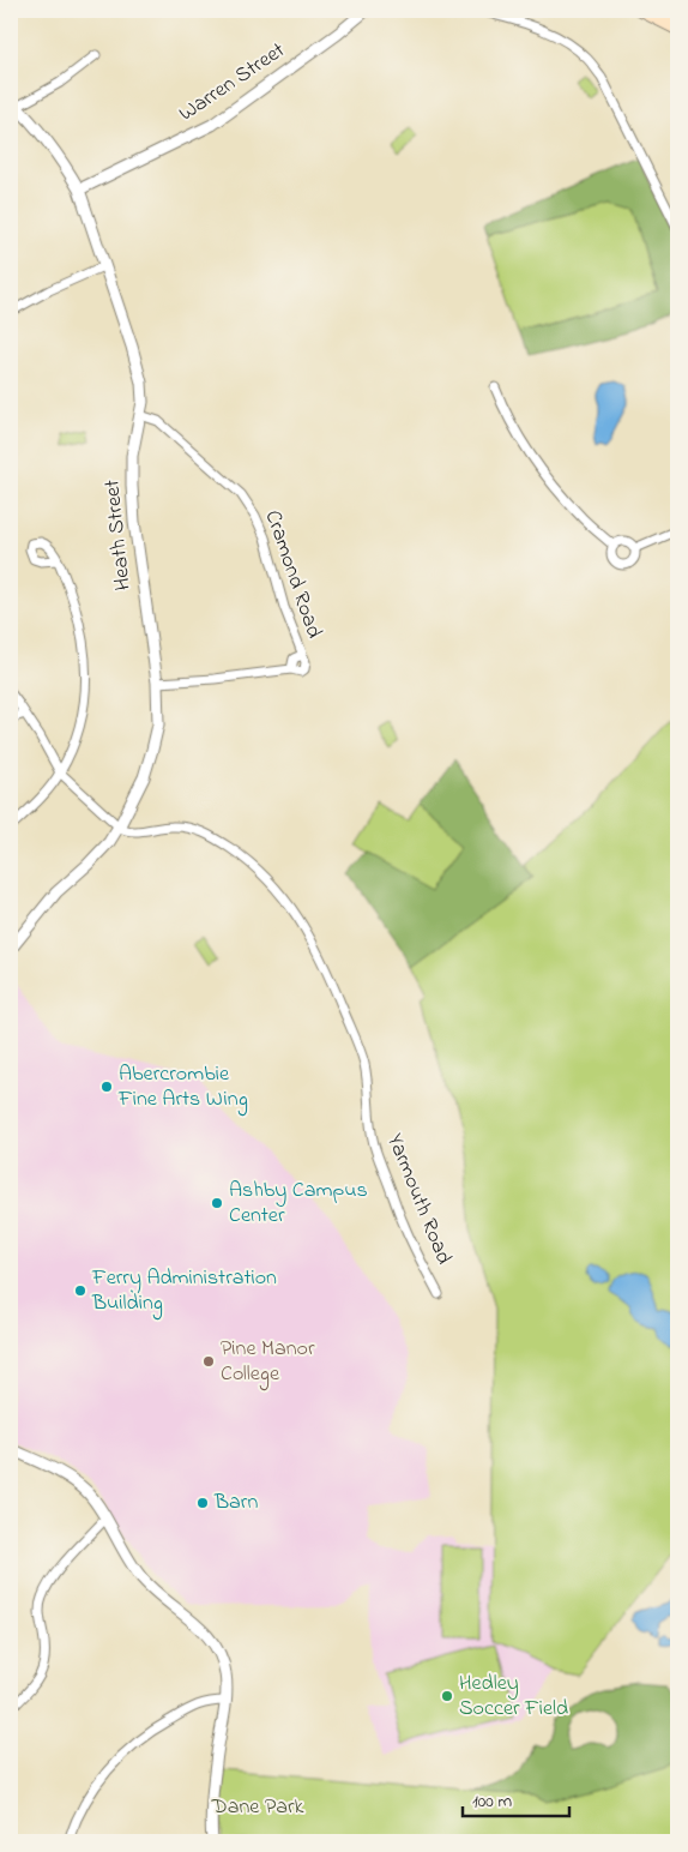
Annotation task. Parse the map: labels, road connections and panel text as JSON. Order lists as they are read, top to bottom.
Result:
{
  "streets": {
    "street": [
      "Warren Street",
      "Heath Street",
      "Cramond Road",
      "Yarmouth Road"
    ]
  },
  "crossings": [
    ["Warren Street", "Heath Street"],
    ["Heath Street", "Cramond Road"],
    ["Heath Street", "Yarmouth Road"]
  ],
  "parks": ["Dane Park"],
  "places": [
    "Abercrombie Fine Arts Wing",
    "Ashby Campus Center",
    "Ferry Administration Building",
    "Pine Manor College",
    "Barn",
    "Hedley Soccer Field"
  ],
  "scale_bar": "100 m"
}
